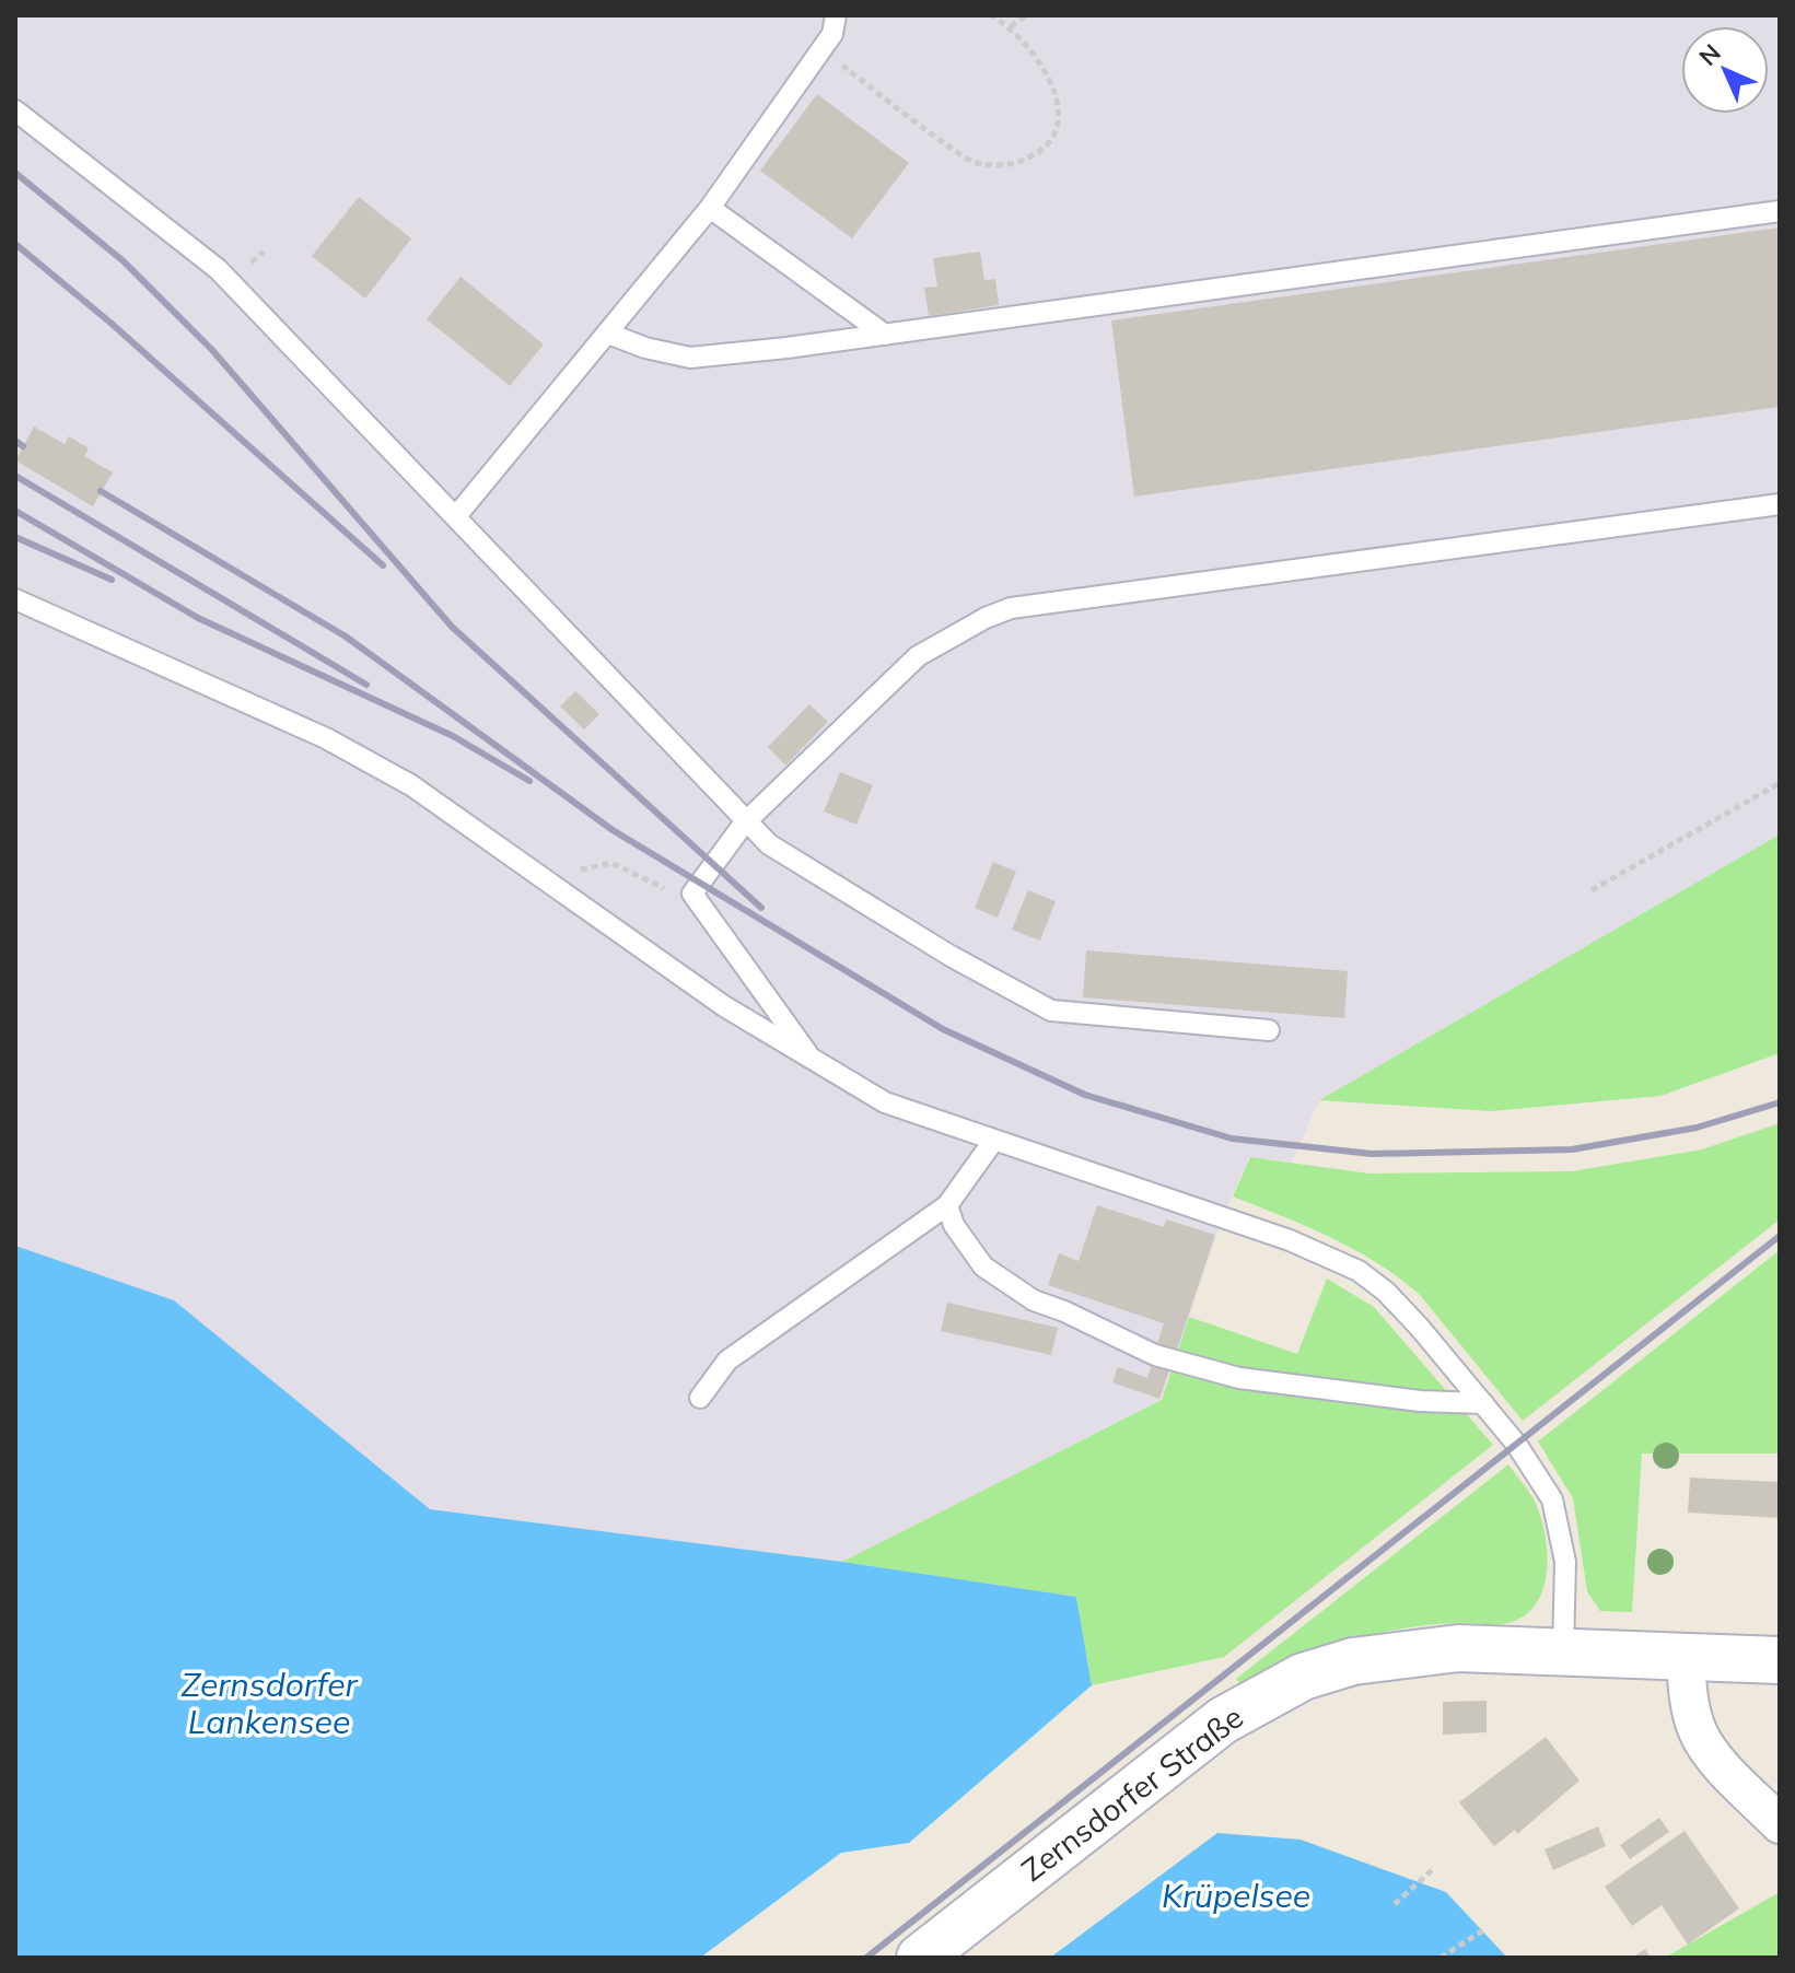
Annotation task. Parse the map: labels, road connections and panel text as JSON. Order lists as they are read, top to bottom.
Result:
{
  "streets": {
    "street": ["Zernsdorfer Straße"]
  },
  "water": ["Zernsdorfer Lankensee", "Krüpelsee"],
  "north": "top left"
}
